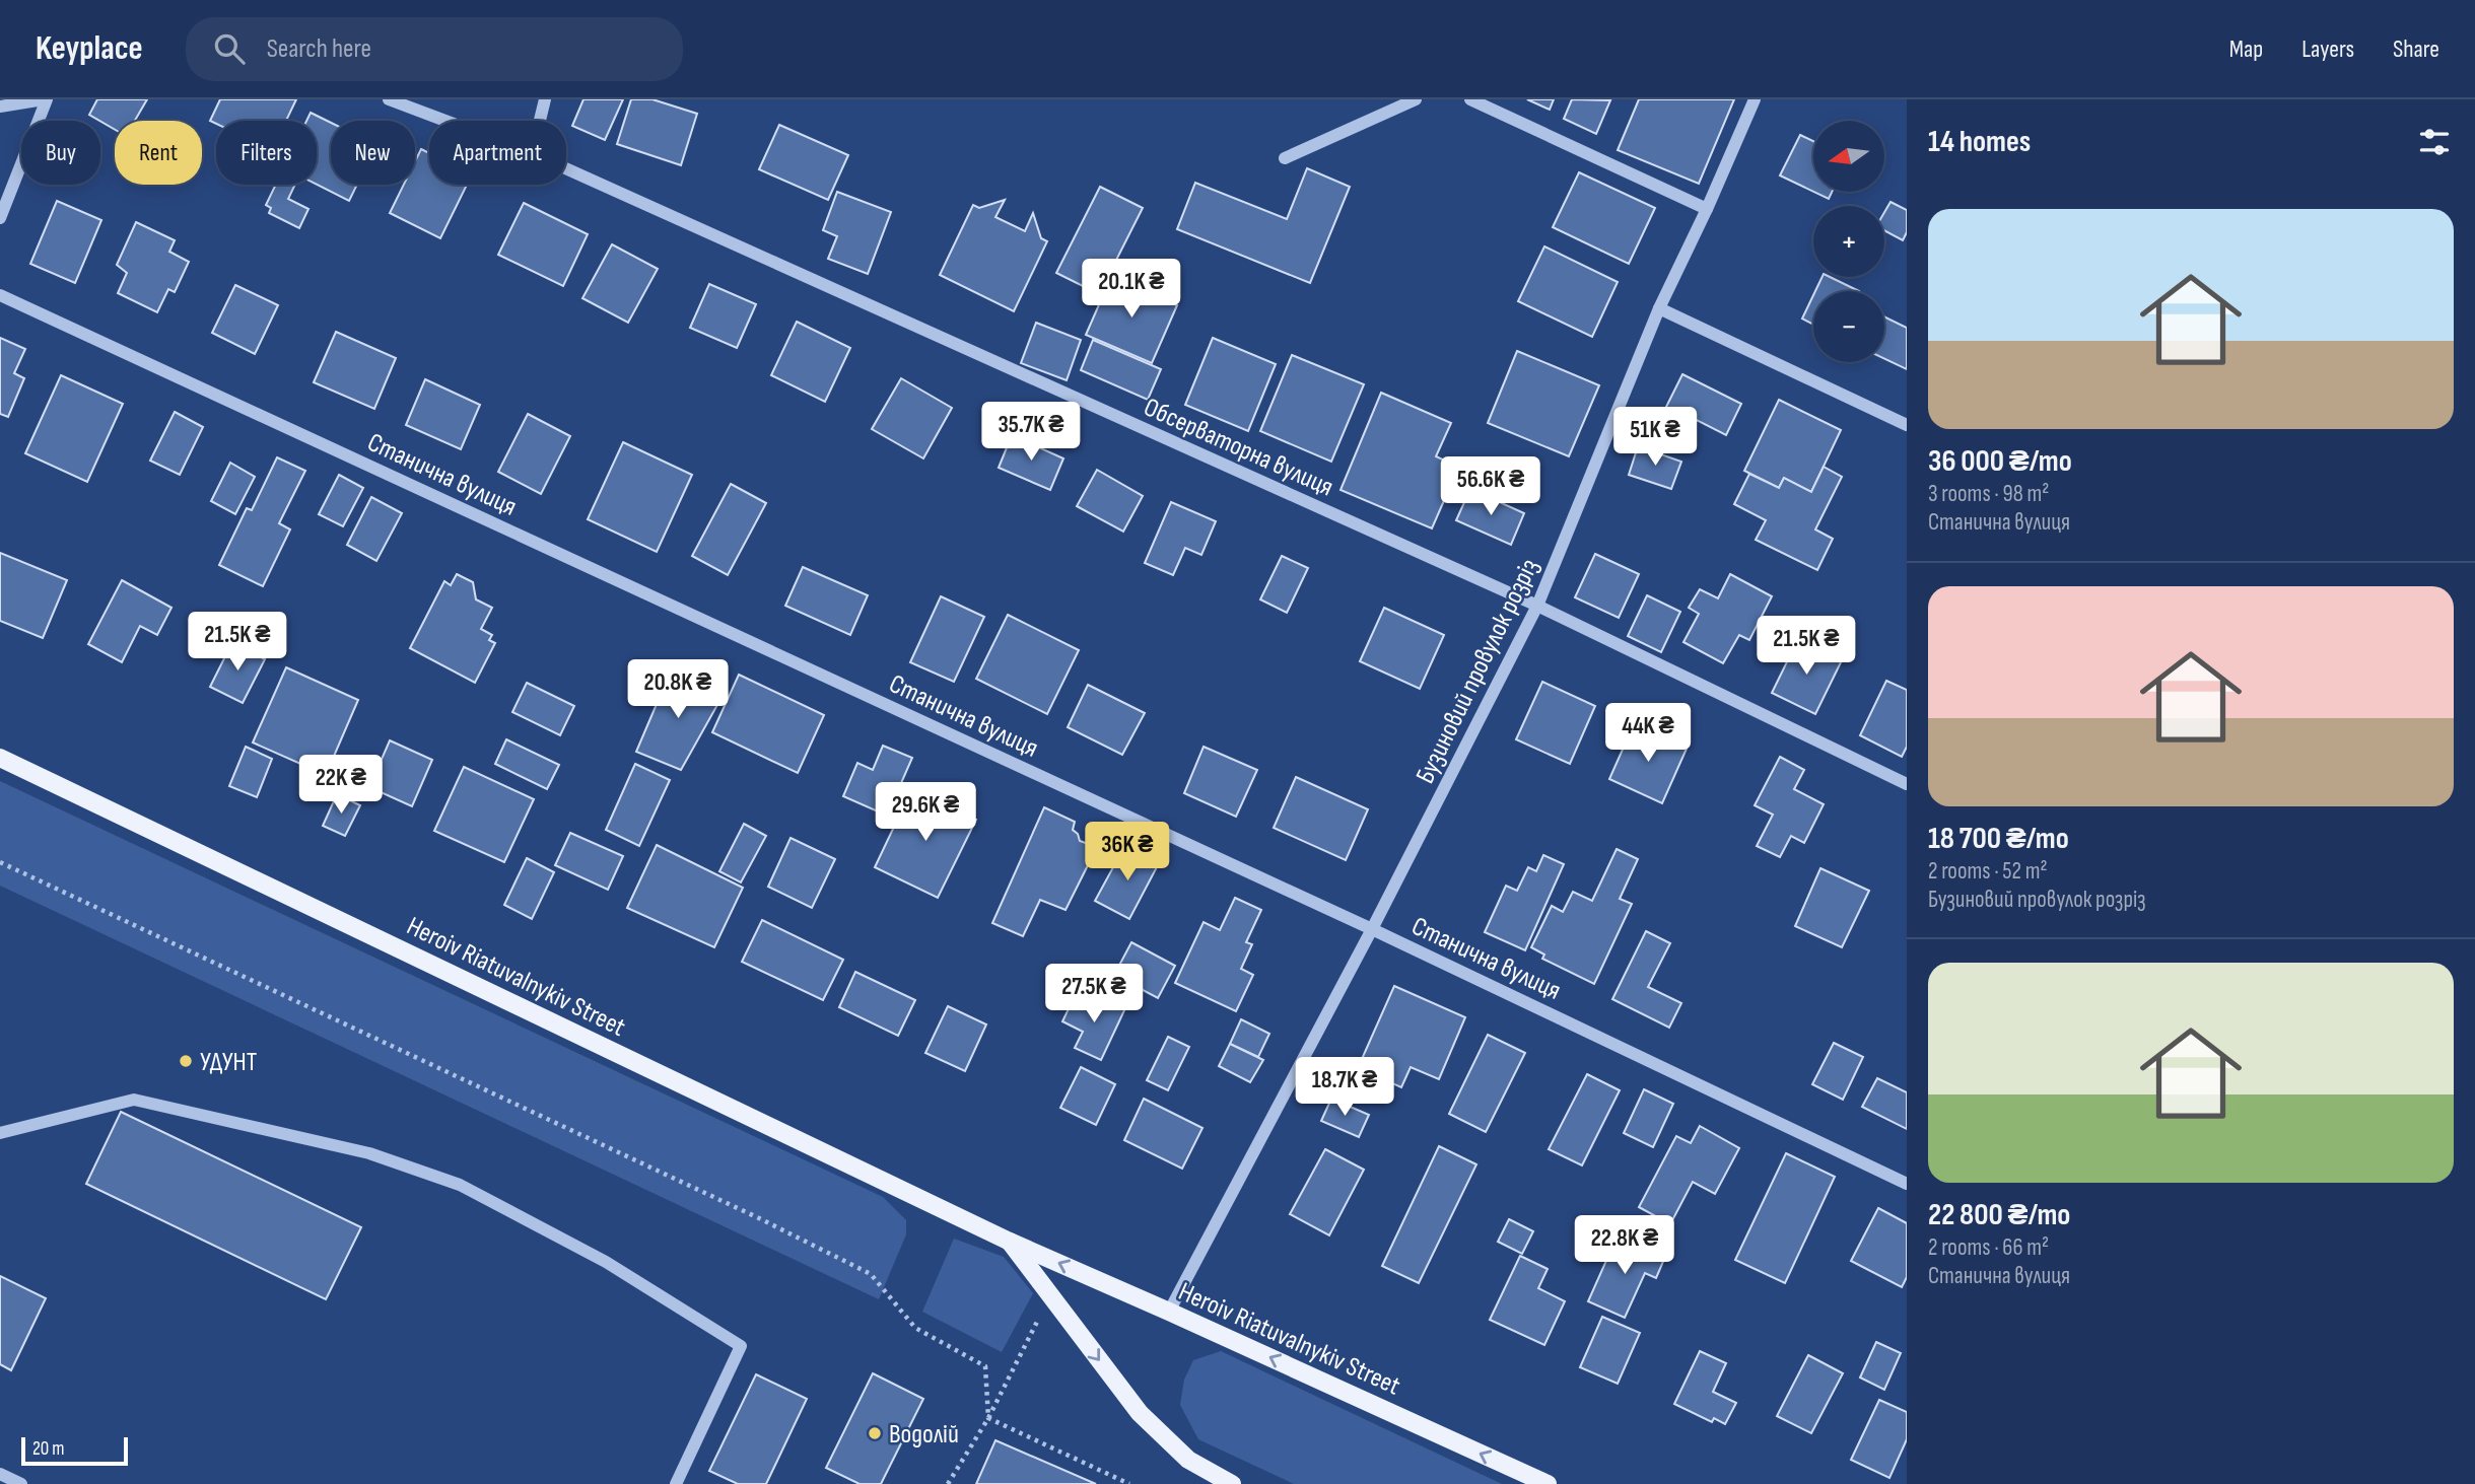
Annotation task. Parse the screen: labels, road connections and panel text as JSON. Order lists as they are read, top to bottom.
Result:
{
  "streets": {
    "main road": ["Heroiv Riatuvalnykiv Street"],
    "street": ["Обсерваторна вулиця", "Станична вулиця", "Бузиновий провулок розріз"]
  },
  "crossings": [
    ["Обсерваторна вулиця", "Бузиновий провулок розріз"],
    ["Станична вулиця", "Бузиновий провулок розріз"],
    ["Бузиновий провулок розріз", "Heroiv Riatuvalnykiv Street"]
  ],
  "places": ["УДУНТ", "Водолій"],
  "scale_bar": "20 m",
  "north": "left",
  "page": {
    "header": "Keyplace",
    "search": "Search here",
    "nav": ["Map", "Layers", "Share"],
    "heading": "14 homes",
    "map_buttons": ["+", "−"],
    "chip": [
      "Buy",
      "Rent",
      "Filters",
      "New",
      "Apartment"
    ],
    "list": [
      {
        "name": "36 000 ₴/mo",
        "note": "3 rooms · 98 m² · Станична вулиця"
      },
      {
        "name": "18 700 ₴/mo",
        "note": "2 rooms · 52 m² · Бузиновий провулок розріз"
      },
      {
        "name": "22 800 ₴/mo",
        "note": "2 rooms · 66 m² · Станична вулиця"
      }
    ],
    "price": [
      "20.1K ₴",
      "35.7K ₴",
      "51K ₴",
      "56.6K ₴",
      "21.5K ₴",
      "21.5K ₴",
      "20.8K ₴",
      "44K ₴",
      "22K ₴",
      "29.6K ₴",
      "36K ₴",
      "27.5K ₴",
      "18.7K ₴",
      "22.8K ₴"
    ],
    "scale": "20 m"
  }
}
